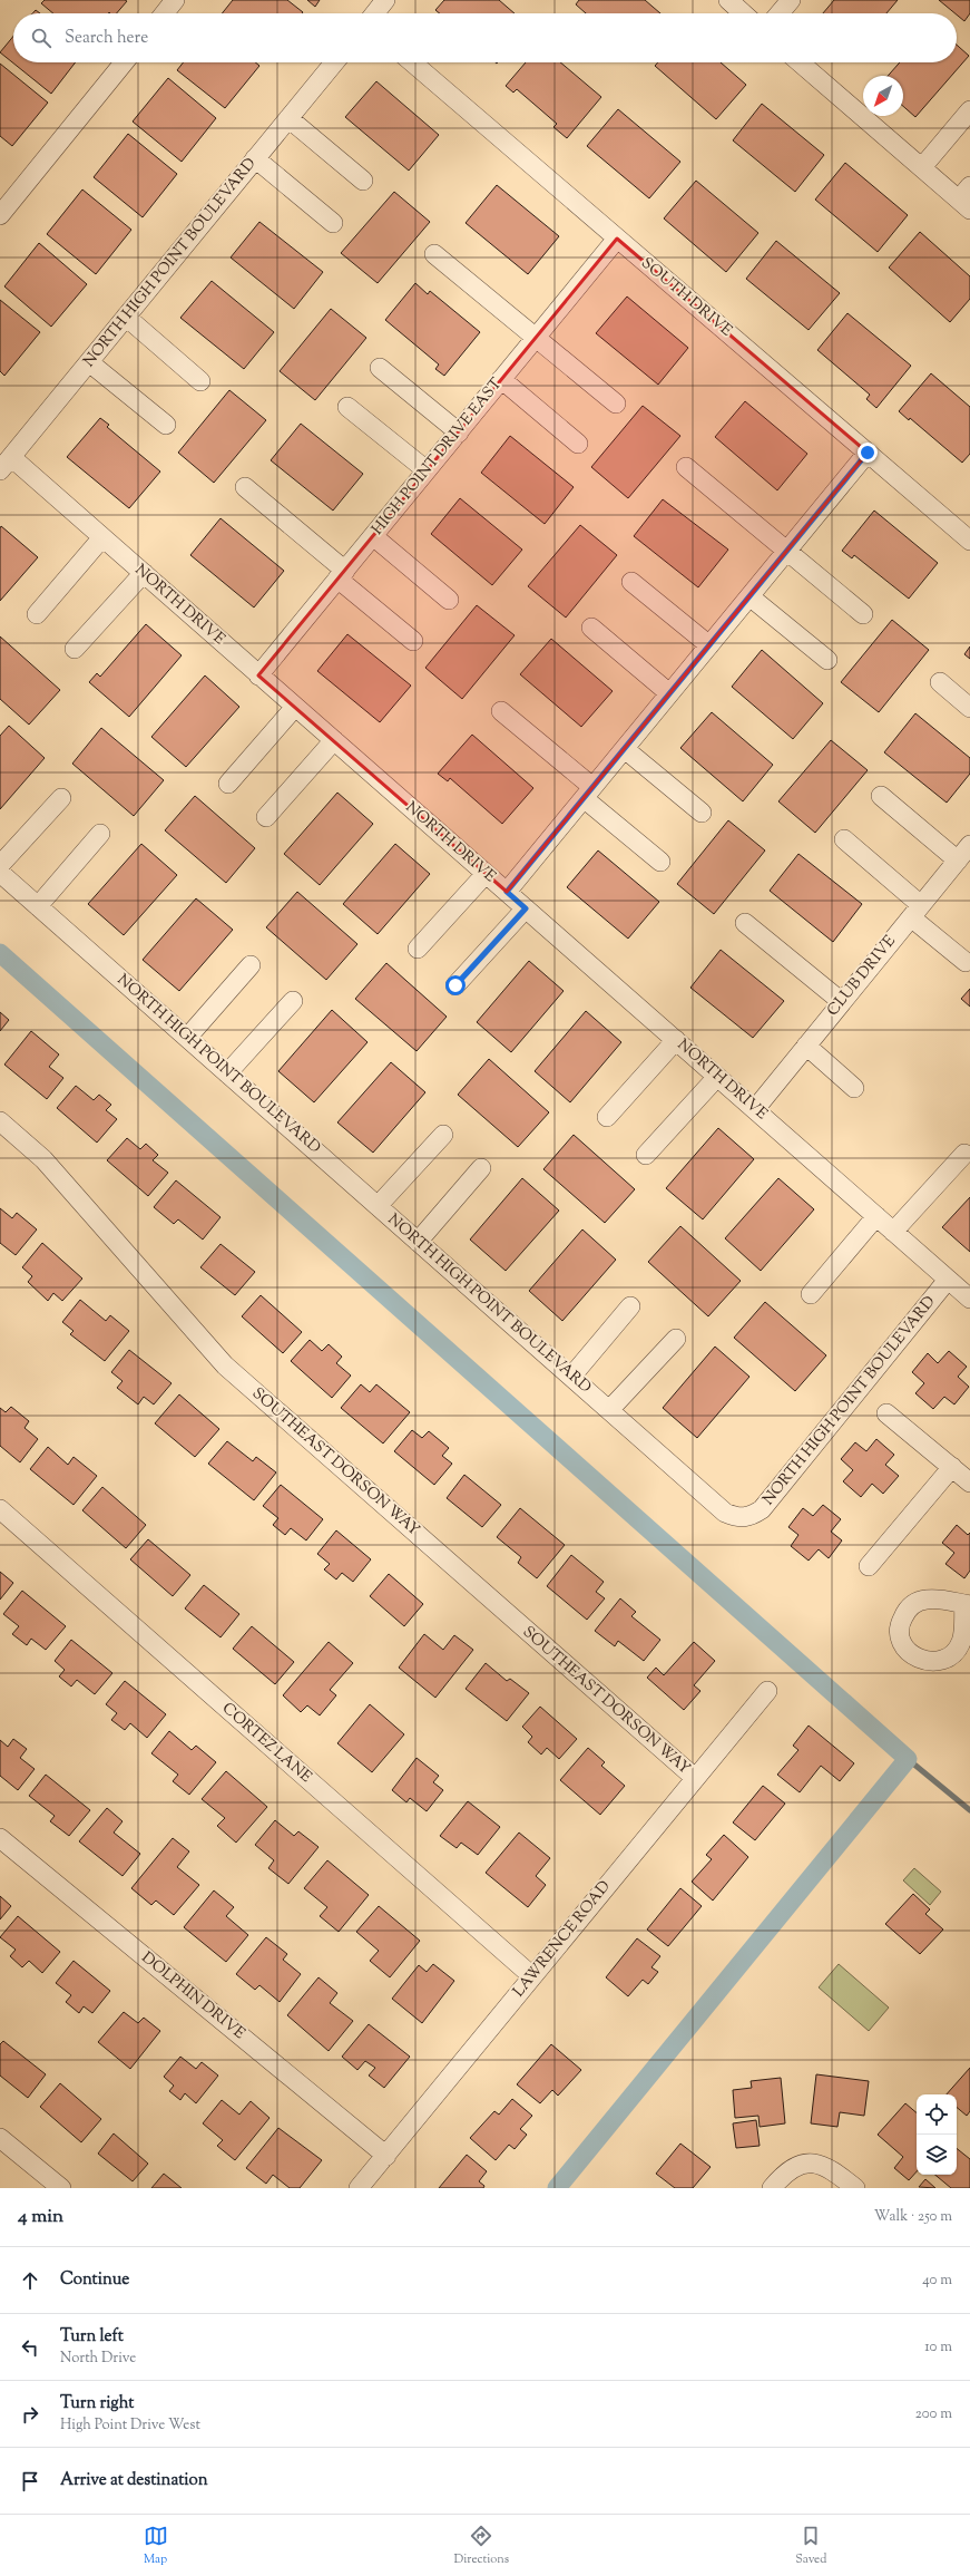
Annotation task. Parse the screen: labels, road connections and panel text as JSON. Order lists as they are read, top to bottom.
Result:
{
  "streets": {
    "street": [
      "NORTH HIGH POINT BOULEVARD",
      "SOUTH DRIVE",
      "HIGH POINT DRIVE EAST",
      "NORTH DRIVE",
      "CLUB DRIVE",
      "SOUTHEAST DORSON WAY",
      "CORTEZ LANE",
      "LAWRENCE ROAD",
      "DOLPHIN DRIVE"
    ]
  },
  "crossings": [
    ["NORTH HIGH POINT BOULEVARD", "NORTH DRIVE"],
    ["SOUTH DRIVE", "HIGH POINT DRIVE EAST"],
    ["HIGH POINT DRIVE EAST", "NORTH DRIVE"],
    ["NORTH DRIVE", "CLUB DRIVE"],
    ["SOUTHEAST DORSON WAY", "LAWRENCE ROAD"],
    ["CORTEZ LANE", "LAWRENCE ROAD"],
    ["LAWRENCE ROAD", "DOLPHIN DRIVE"]
  ],
  "north": "bottom left",
  "page": {
    "search": "Search here",
    "heading": ["4 min", "Walk · 250 m"],
    "list": [
      ["Continue", "40 m"],
      ["Turn left", "North Drive", "10 m"],
      ["Turn right", "High Point Drive West", "200 m"],
      "Arrive at destination"
    ],
    "nav": ["Map", "Directions", "Saved"]
  }
}
